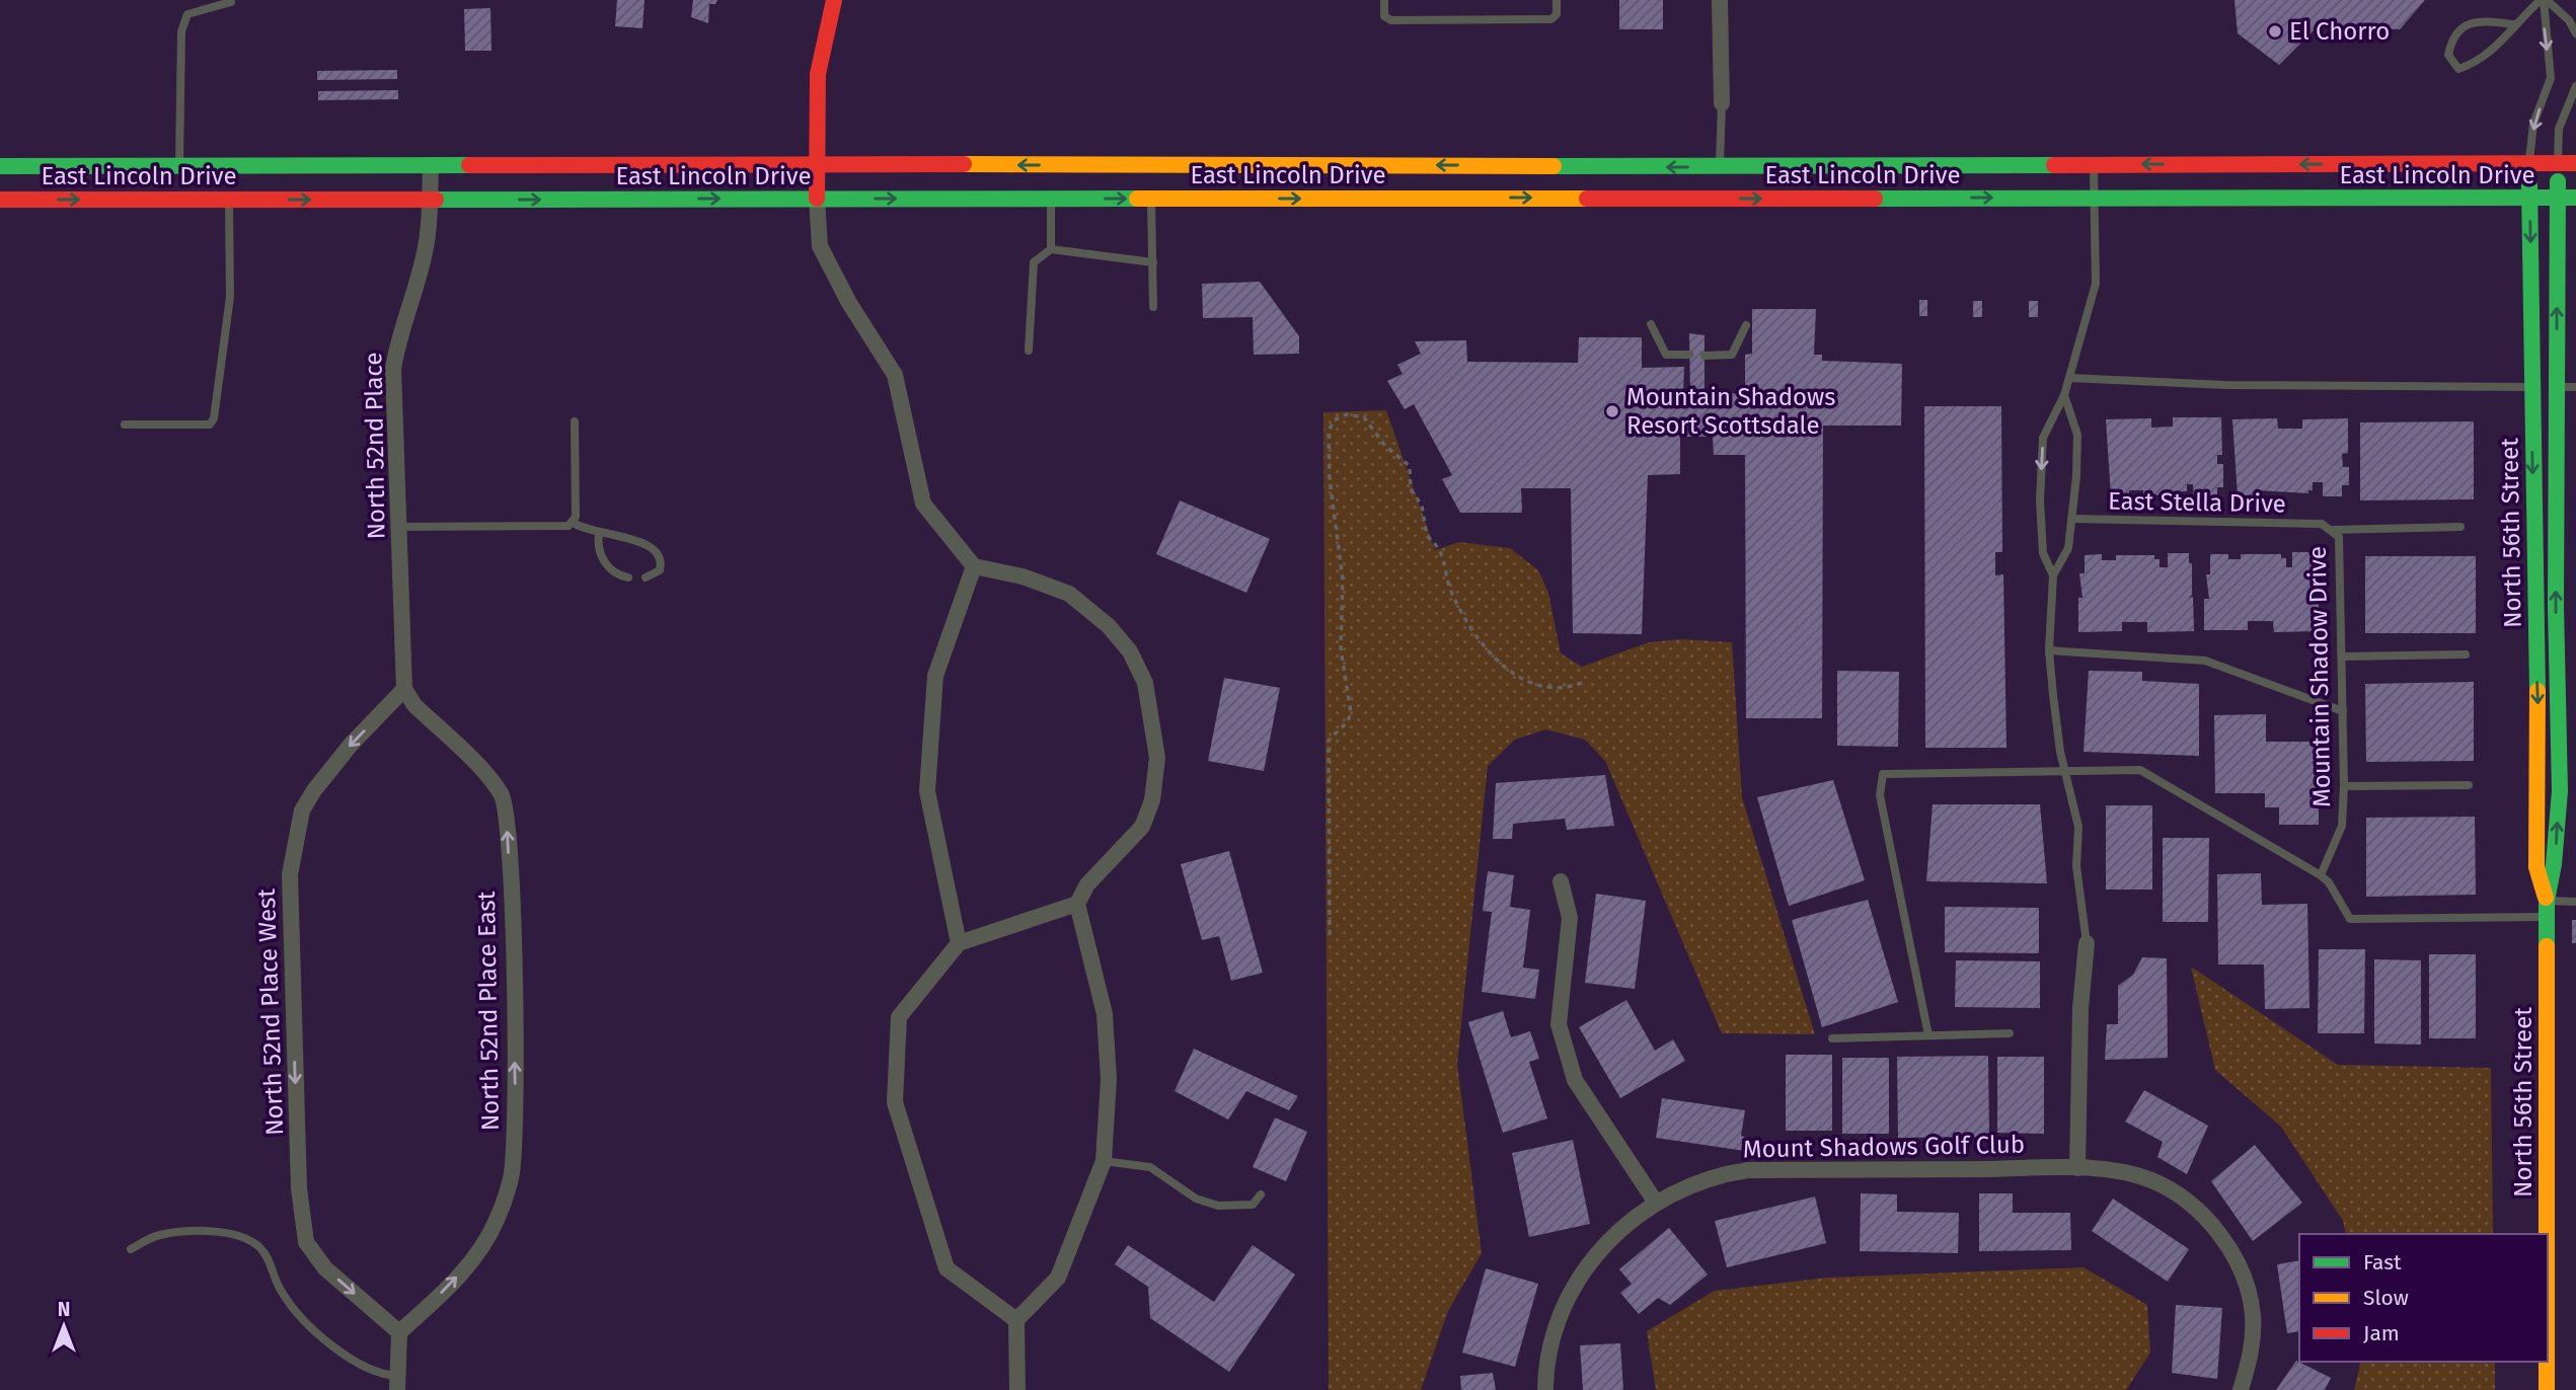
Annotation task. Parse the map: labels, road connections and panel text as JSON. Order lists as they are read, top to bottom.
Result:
{
  "streets": {
    "main road": ["East Lincoln Drive", "North 56th Street"],
    "street": [
      "North 52nd Place",
      "North 52nd Place East",
      "North 52nd Place West",
      "Mount Shadows Golf Club"
    ],
    "lane": ["East Stella Drive", "Mountain Shadow Drive"]
  },
  "crossings": [
    ["East Lincoln Drive", "North 52nd Place"],
    ["East Lincoln Drive", "North 56th Street"],
    ["North 52nd Place", "North 52nd Place East"],
    ["North 52nd Place", "North 52nd Place West"],
    ["East Stella Drive", "Mountain Shadow Drive"],
    ["North 52nd Place East", "North 52nd Place West"]
  ],
  "one_way": ["North 52nd Place East", "North 52nd Place West"],
  "places": ["El Chorro", "Mountain Shadows Resort Scottsdale"],
  "legend": ["Fast", "Slow", "Jam"],
  "north": "top"
}
